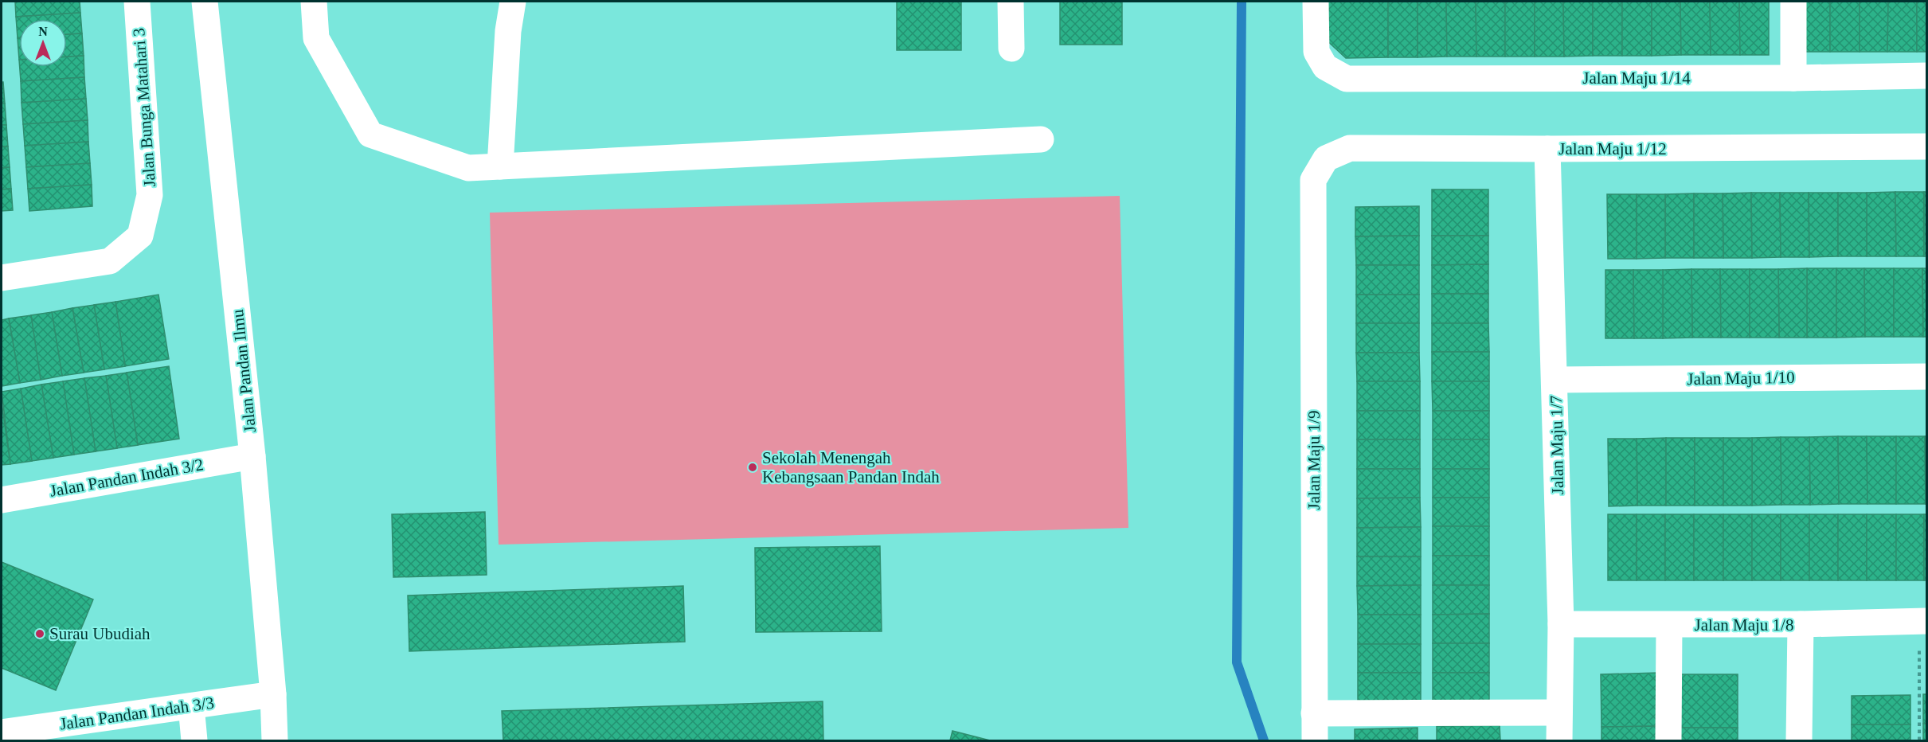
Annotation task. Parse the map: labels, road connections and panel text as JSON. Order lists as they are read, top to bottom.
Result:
{
  "streets": {
    "street": [
      "Jalan Maju 1/14",
      "Jalan Bunga Matahari 3",
      "Jalan Maju 1/12",
      "Jalan Pandan Ilmu",
      "Jalan Maju 1/10",
      "Jalan Maju 1/7",
      "Jalan Maju 1/9",
      "Jalan Pandan Indah 3/2",
      "Jalan Maju 1/8",
      "Jalan Pandan Indah 3/3"
    ]
  },
  "crossings": [
    ["Jalan Maju 1/12", "Jalan Maju 1/7"],
    ["Jalan Maju 1/12", "Jalan Maju 1/9"],
    ["Jalan Pandan Ilmu", "Jalan Pandan Indah 3/2"],
    ["Jalan Pandan Ilmu", "Jalan Pandan Indah 3/3"],
    ["Jalan Maju 1/10", "Jalan Maju 1/7"],
    ["Jalan Maju 1/7", "Jalan Maju 1/8"]
  ],
  "places": ["Sekolah Menengah Kebangsaan Pandan Indah", "Surau Ubudiah"],
  "north": "top"
}
